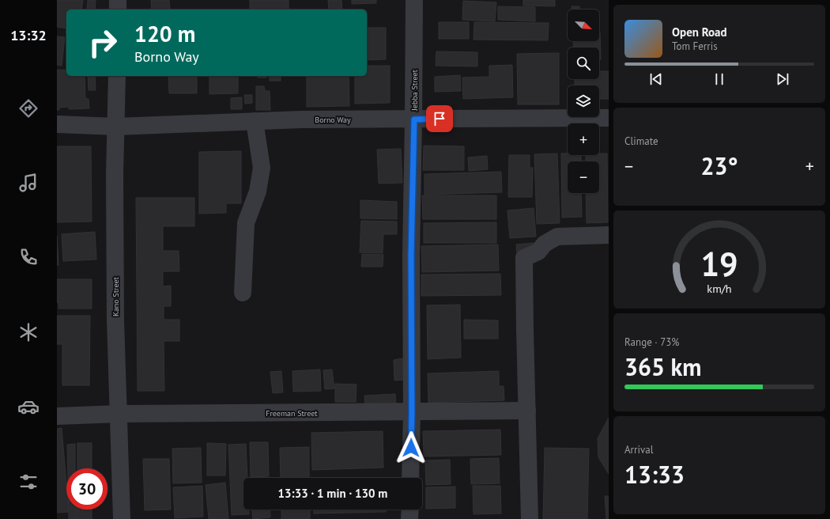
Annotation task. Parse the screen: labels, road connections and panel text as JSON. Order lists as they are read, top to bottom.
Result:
{
  "streets": {
    "street": [
      "Jebba Street",
      "Borno Way",
      "Kano Street",
      "Freeman Street"
    ]
  },
  "crossings": [
    ["Jebba Street", "Borno Way"],
    ["Jebba Street", "Freeman Street"],
    ["Borno Way", "Kano Street"],
    ["Kano Street", "Freeman Street"]
  ],
  "north": "bottom right",
  "page": {
    "tabs": "13:32",
    "map_buttons": ["+", "−"],
    "turn": ["120 m", "Borno Way"],
    "song": ["Open Road", "Tom Ferris"],
    "tile": [
      "Climate",
      ["Range · 73%", "365 km"],
      ["Arrival", "13:33"]
    ],
    "heat": ["−", "23°", "+"],
    "limit": "30",
    "trip": "13:33 · 1 min · 130 m",
    "gauge": ["19", "km/h"]
  }
}
